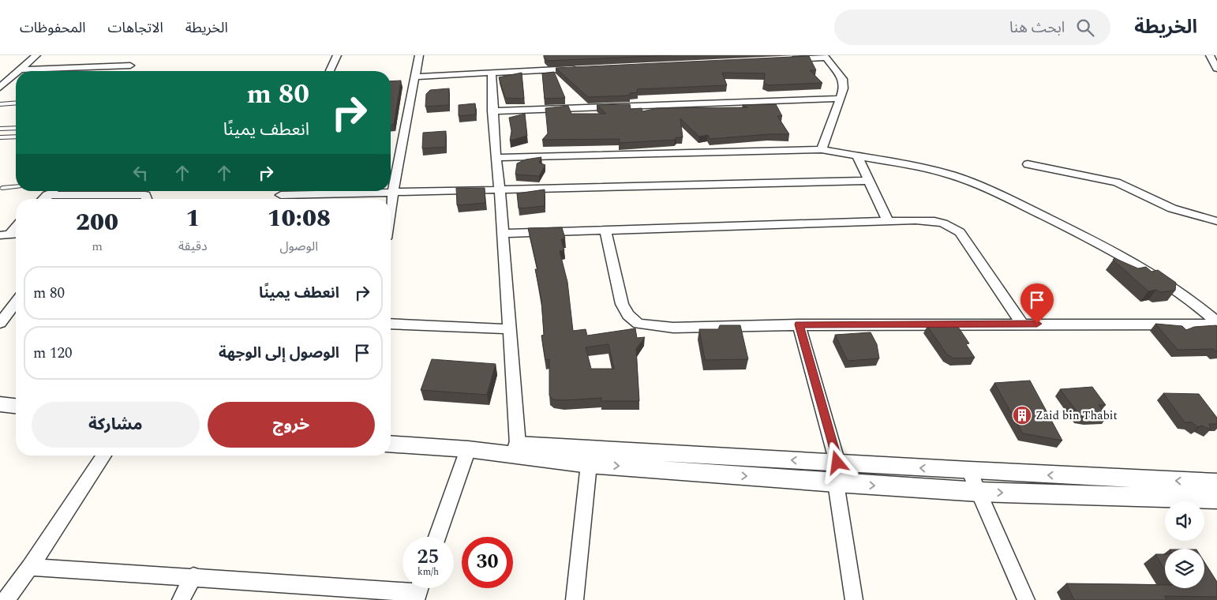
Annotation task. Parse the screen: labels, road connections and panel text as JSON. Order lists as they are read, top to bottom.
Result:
{
  "places": {
    "building": ["Zaid bin Thabit"]
  },
  "page": {
    "header": "الخريطة",
    "search": "ابحث هنا",
    "nav": ["الخريطة", "الاتجاهات", "المحفوظات"],
    "turn": ["80 m", "انعطف يمينًا"],
    "eta": [
      "10:08",
      "الوصول",
      "1",
      "دقيقة",
      "200",
      "m"
    ],
    "list": [
      {
        "name": "انعطف يمينًا",
        "value": "80 m"
      },
      {
        "name": "الوصول إلى الوجهة",
        "value": "120 m"
      }
    ],
    "buttons": ["خروج", "مشاركة"],
    "speed": "25 km/h",
    "limit": "30"
  }
}
